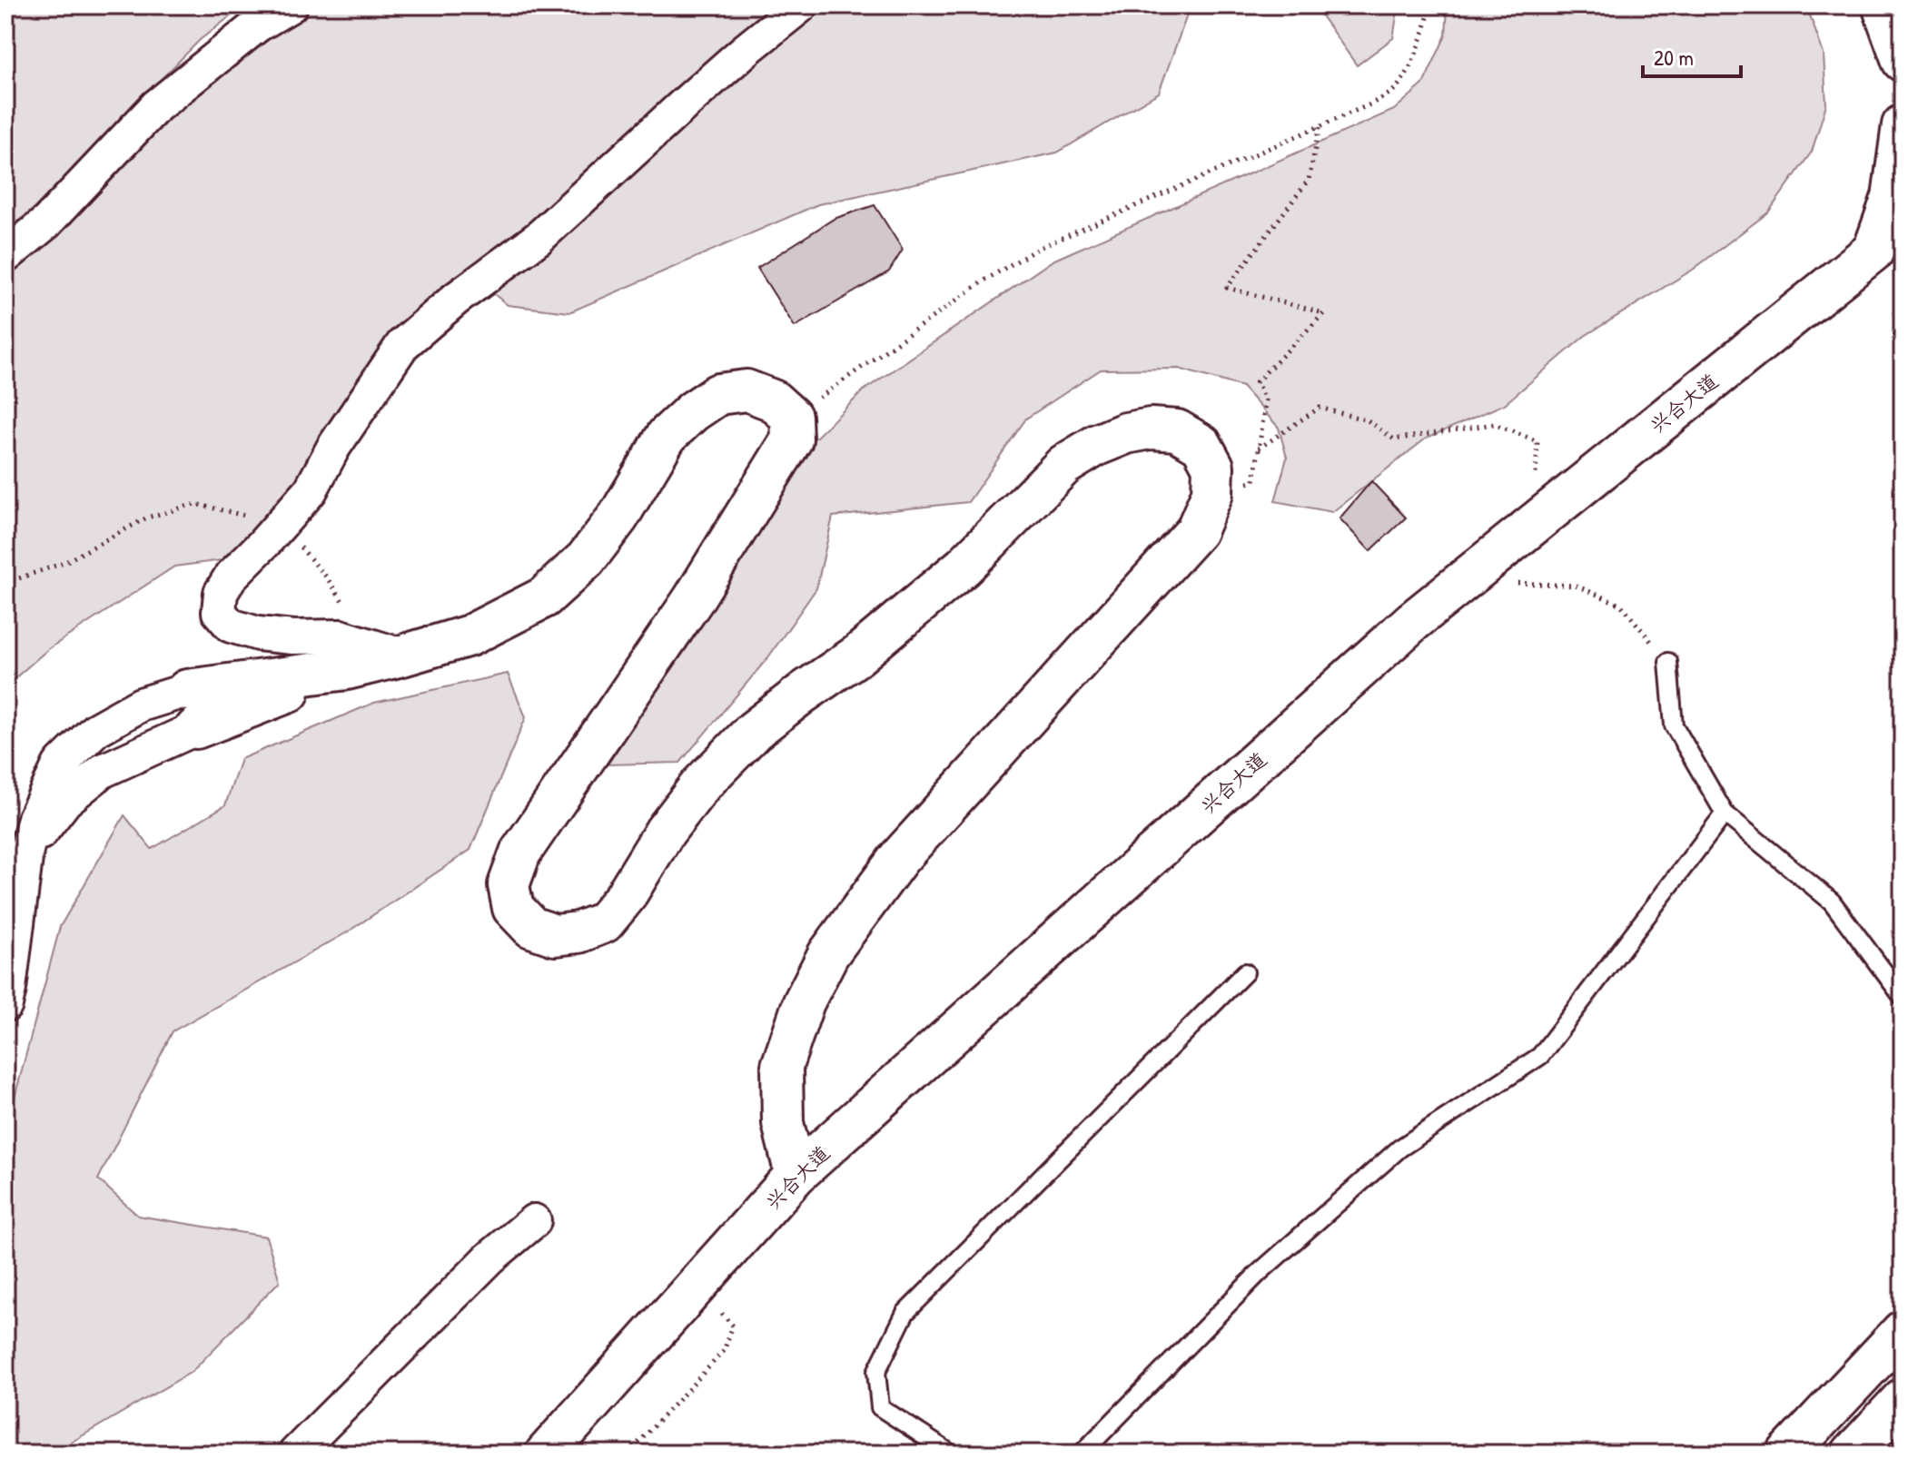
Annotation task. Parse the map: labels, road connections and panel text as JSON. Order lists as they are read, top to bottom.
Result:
{
  "streets": {
    "street": ["兴合大道"]
  },
  "scale_bar": "20 m"
}
